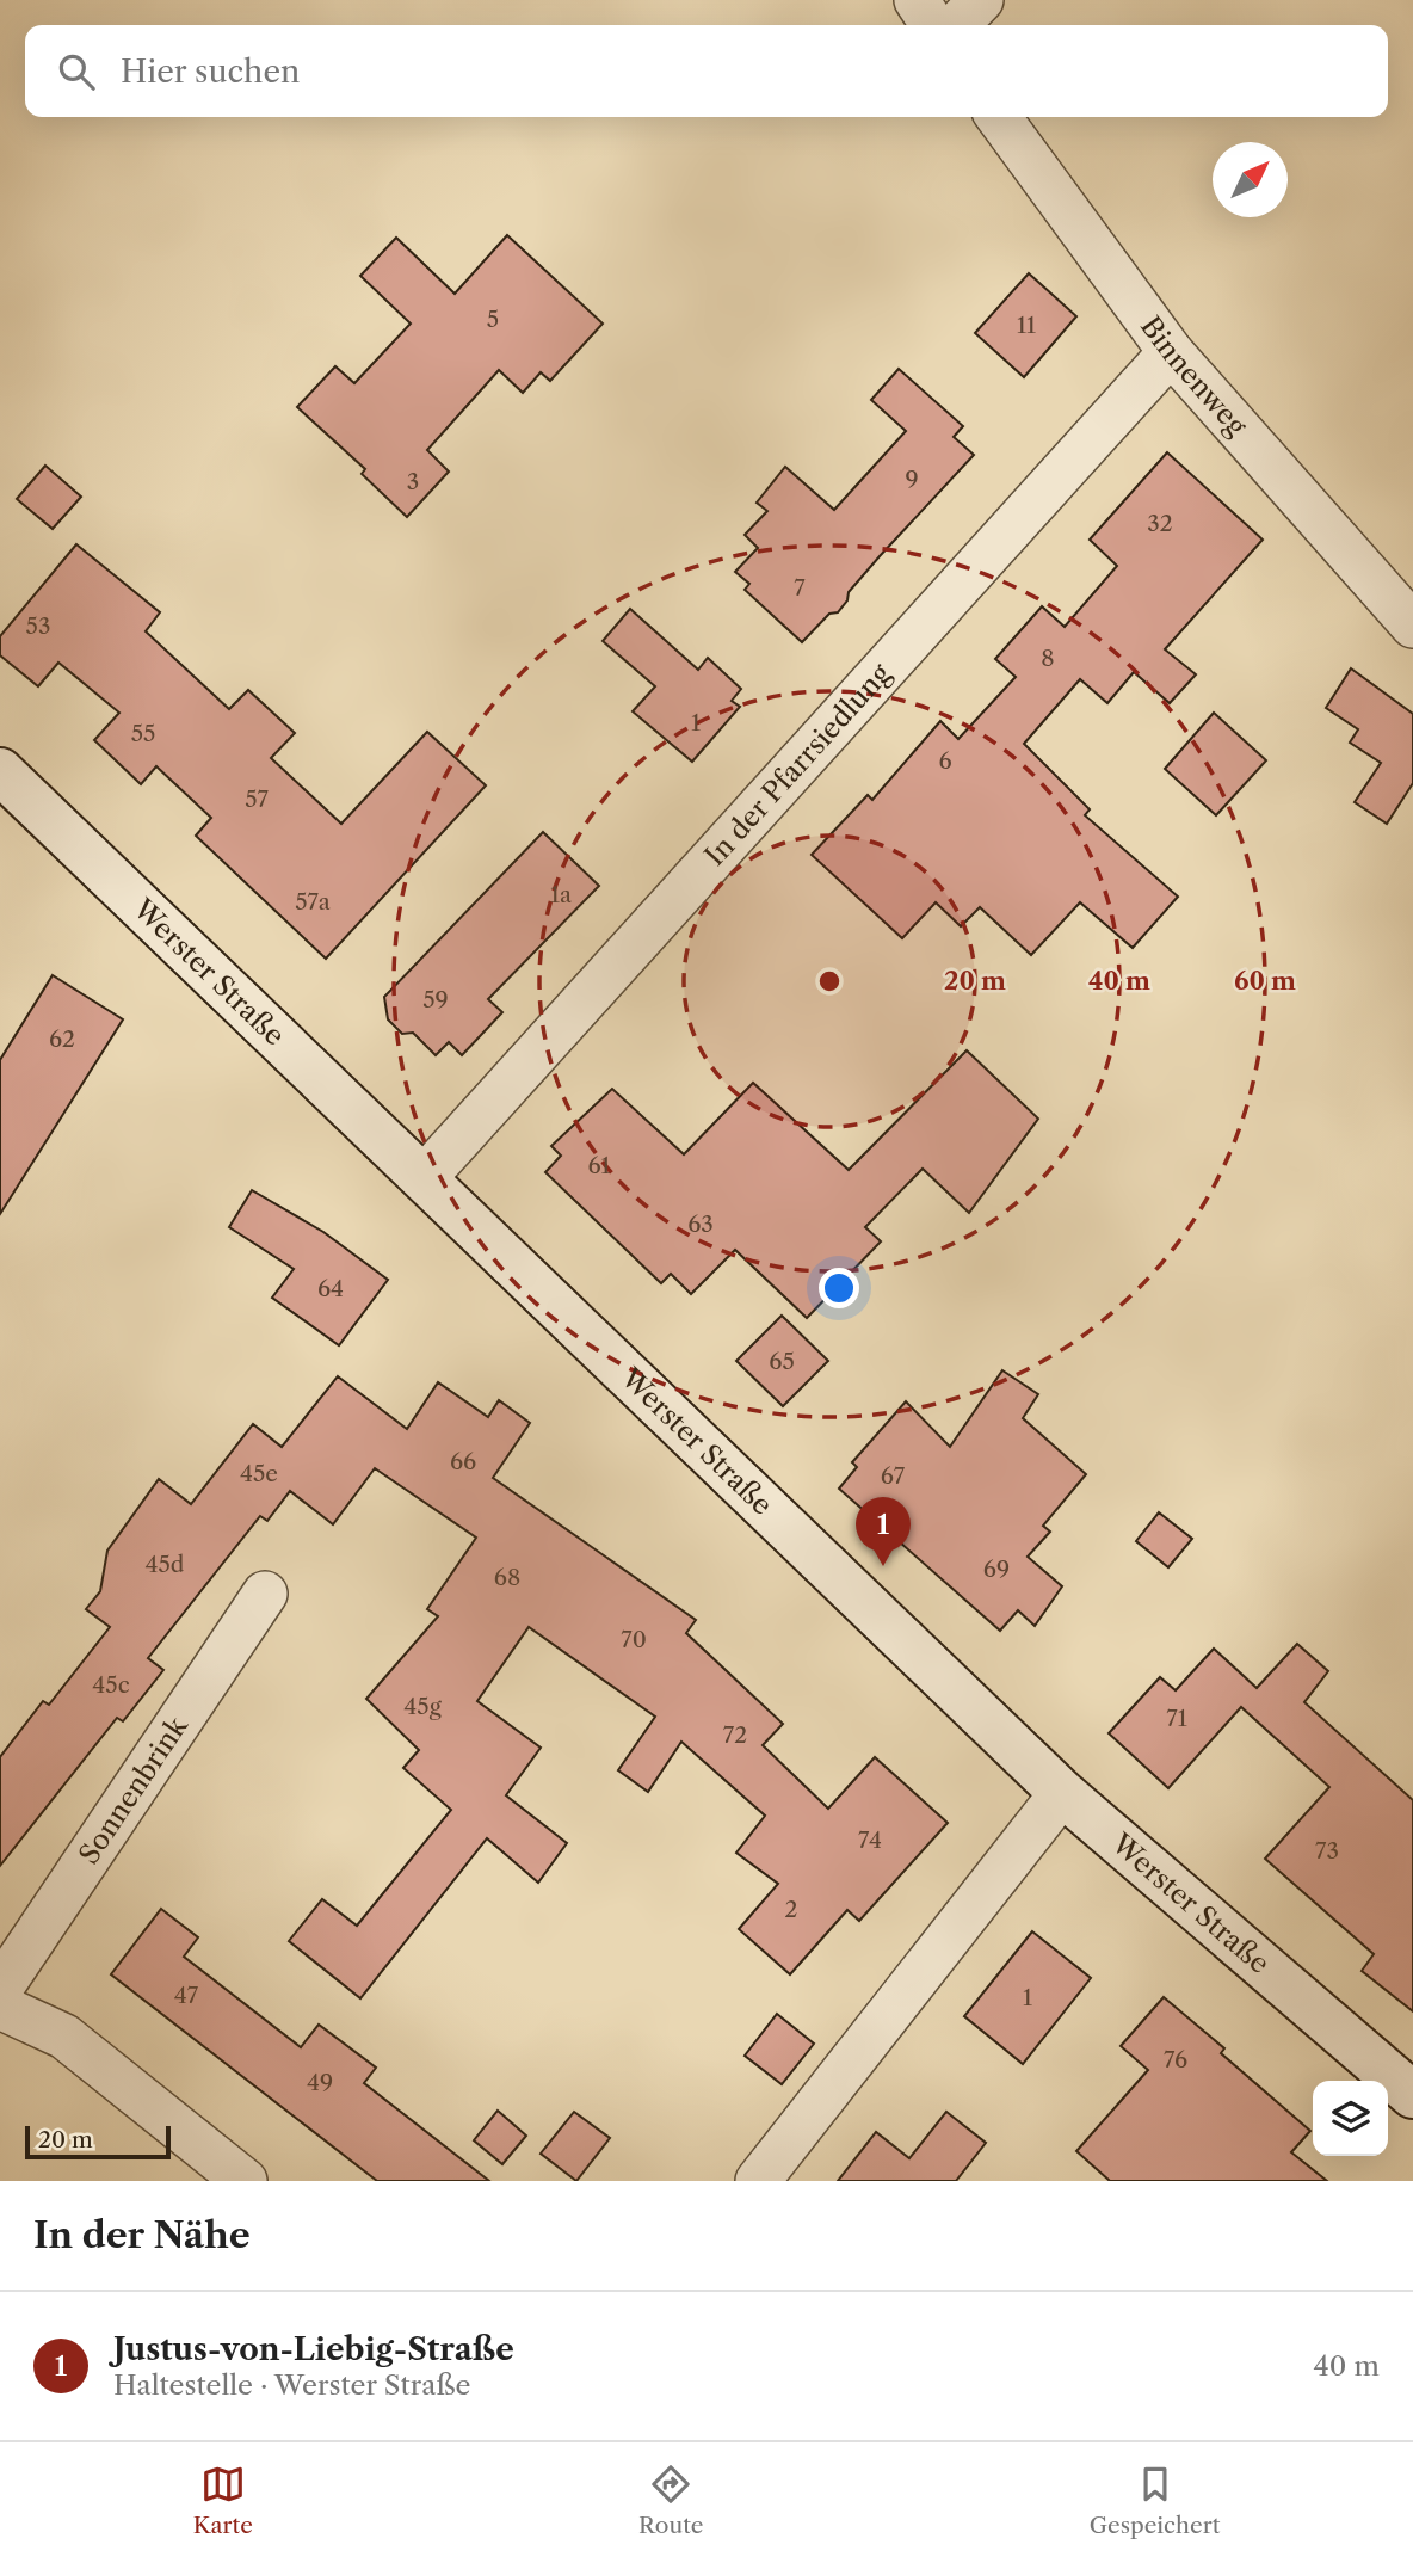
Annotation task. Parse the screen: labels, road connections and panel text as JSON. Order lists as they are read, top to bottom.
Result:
{
  "streets": {
    "main road": ["Werster Straße"],
    "street": ["Binnenweg", "In der Pfarrsiedlung", "Sonnenbrink"]
  },
  "crossings": [
    ["Binnenweg", "In der Pfarrsiedlung"],
    ["In der Pfarrsiedlung", "Werster Straße"]
  ],
  "house_numbers": [
    "5",
    "11",
    "9",
    "3",
    "32",
    "7",
    "53",
    "8",
    "1",
    "55",
    "6",
    "57",
    "1a",
    "57a",
    "59",
    "62",
    "61",
    "63",
    "64",
    "65",
    "66",
    "45e",
    "67",
    "45d",
    "69",
    "68",
    "70",
    "45c",
    "45g",
    "71",
    "72",
    "74",
    "73",
    "2",
    "47",
    "1",
    "76",
    "49"
  ],
  "scale_bar": "20 m",
  "north": "top right",
  "page": {
    "search": "Hier suchen",
    "pins": "1",
    "scale": "20 m",
    "heading": "In der Nähe",
    "list": [
      {
        "mark": "1",
        "name": "Justus-von-Liebig-Straße",
        "note": "Haltestelle · Werster Straße",
        "value": "40 m"
      }
    ],
    "nav": ["Karte", "Route", "Gespeichert"]
  },
  "rings": ["20 m", "40 m", "60 m"]
}
